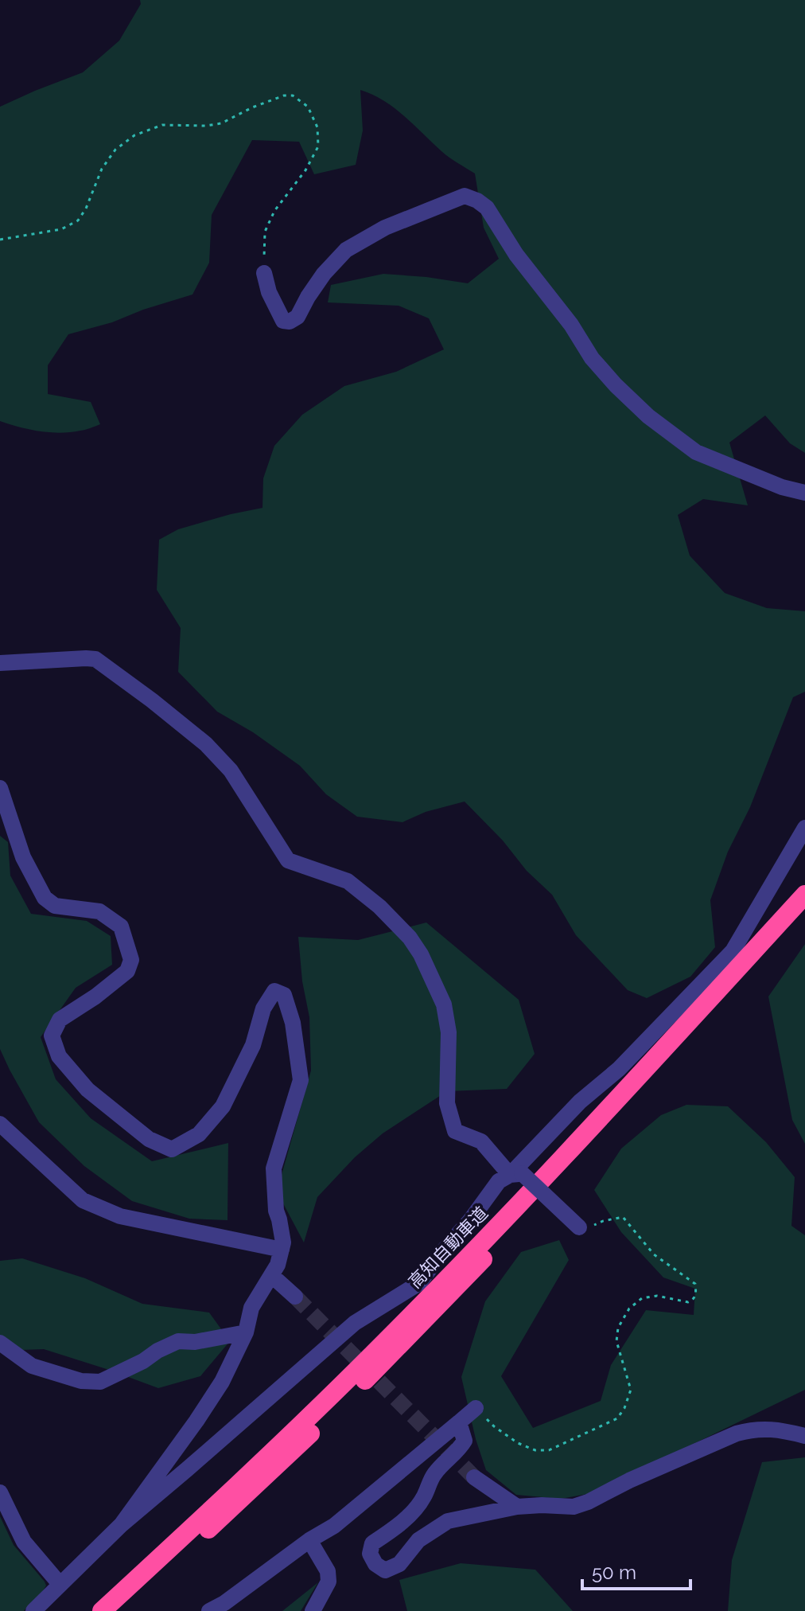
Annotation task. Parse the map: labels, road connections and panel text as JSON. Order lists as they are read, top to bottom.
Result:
{
  "streets": {
    "highway": ["高知自動車道"]
  },
  "scale_bar": "50 m"
}
